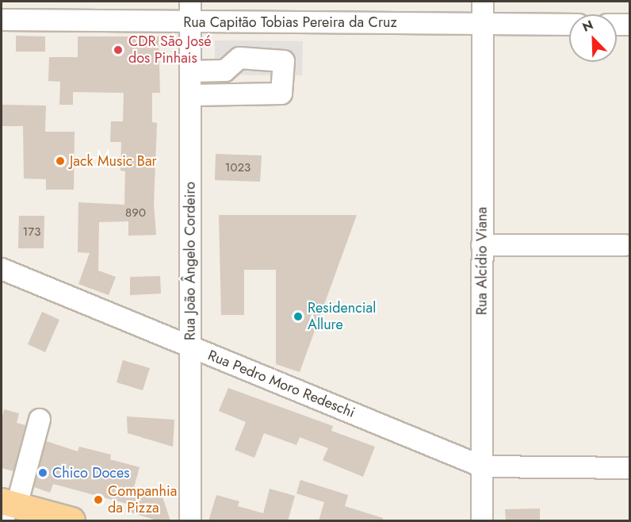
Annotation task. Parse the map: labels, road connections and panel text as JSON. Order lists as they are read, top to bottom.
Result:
{
  "streets": {
    "street": [
      "Rua Capitão Tobias Pereira da Cruz",
      "Rua João Ângelo Cordeiro",
      "Rua Alcídio Viana",
      "Rua Pedro Moro Redeschi"
    ]
  },
  "crossings": [
    ["Rua Capitão Tobias Pereira da Cruz", "Rua João Ângelo Cordeiro"],
    ["Rua Capitão Tobias Pereira da Cruz", "Rua Alcídio Viana"],
    ["Rua João Ângelo Cordeiro", "Rua Pedro Moro Redeschi"],
    ["Rua Alcídio Viana", "Rua Pedro Moro Redeschi"]
  ],
  "places": [
    "CDR São José dos Pinhais",
    "Jack Music Bar",
    "Residencial Allure",
    "Chico Doces",
    "Companhia da Pizza"
  ],
  "house_numbers": ["1023", "890", "173"],
  "north": "top left"
}
